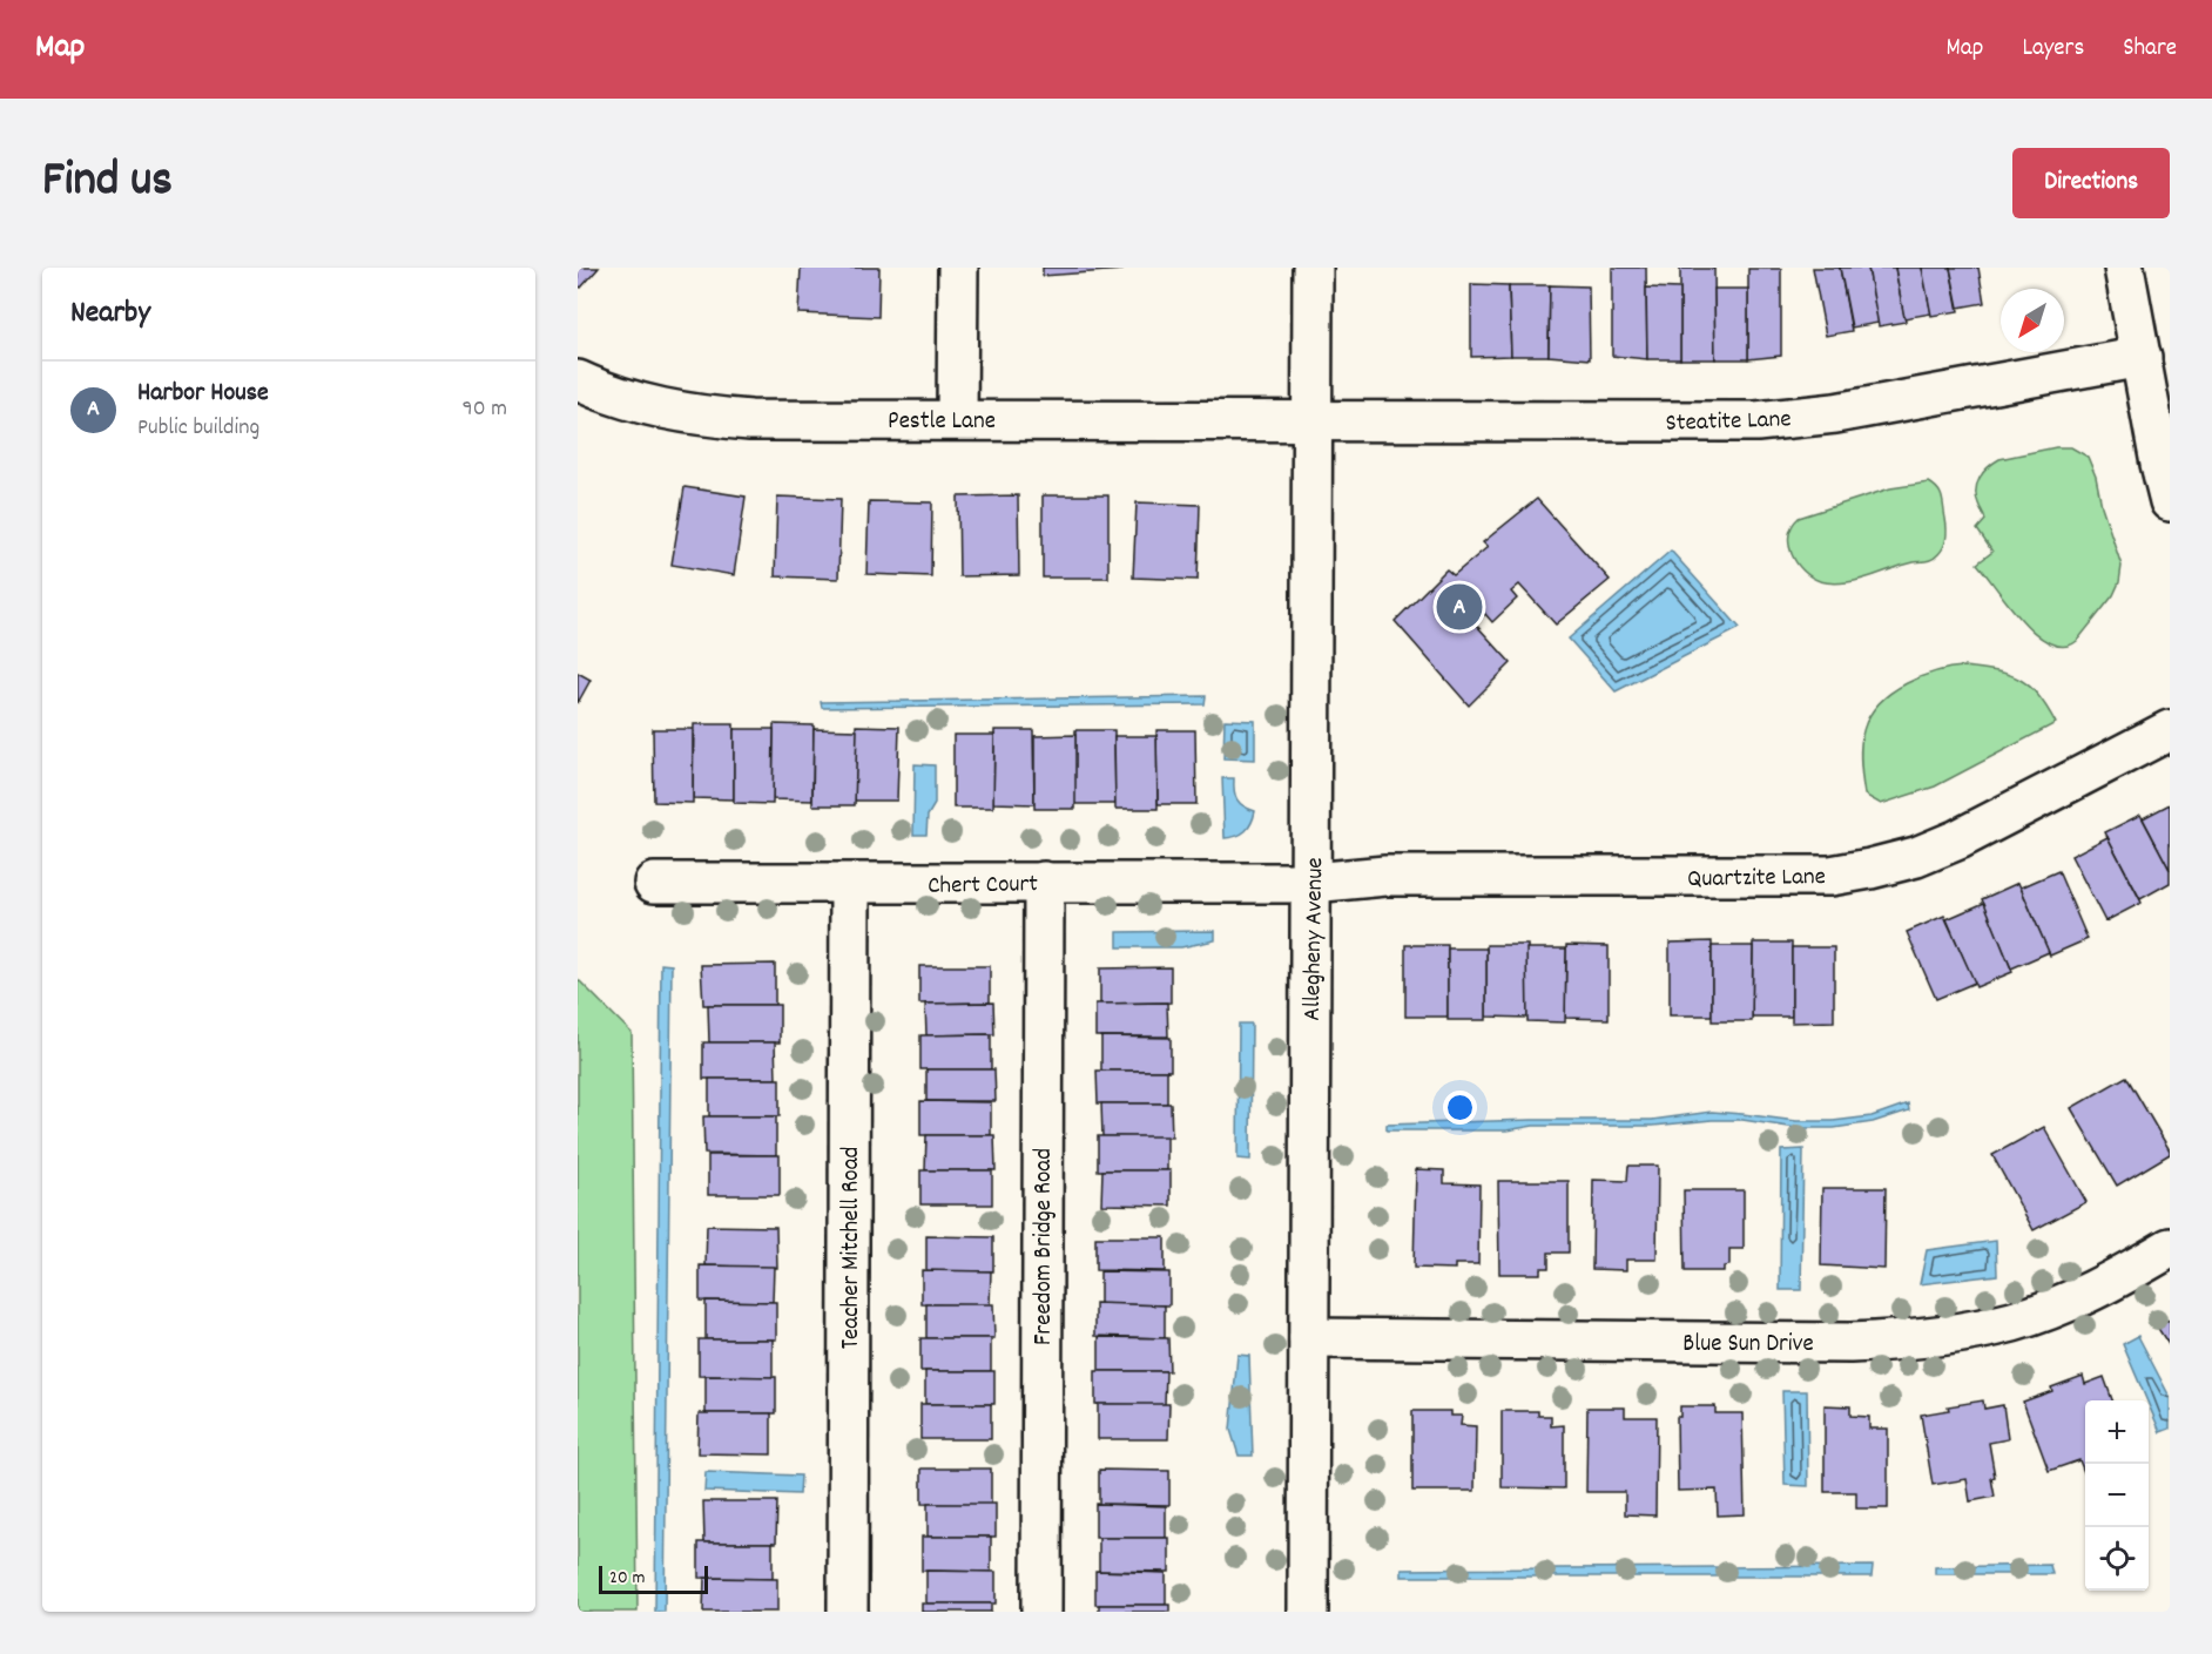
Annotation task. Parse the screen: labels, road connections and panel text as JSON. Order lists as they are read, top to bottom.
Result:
{
  "streets": {
    "street": [
      "Pestle Lane",
      "Steatite Lane",
      "Quartzite Lane",
      "Chert Court",
      "Allegheny Avenue",
      "Freedom Bridge Road",
      "Teacher Mitchell Road",
      "Blue Sun Drive"
    ]
  },
  "crossings": [
    ["Pestle Lane", "Steatite Lane"],
    ["Pestle Lane", "Allegheny Avenue"],
    ["Steatite Lane", "Allegheny Avenue"],
    ["Quartzite Lane", "Chert Court"],
    ["Quartzite Lane", "Allegheny Avenue"],
    ["Chert Court", "Allegheny Avenue"],
    ["Chert Court", "Freedom Bridge Road"],
    ["Chert Court", "Teacher Mitchell Road"],
    ["Allegheny Avenue", "Blue Sun Drive"]
  ],
  "scale_bar": "20 m",
  "north": "bottom left",
  "page": {
    "header": "Map",
    "nav": ["Map", "Layers", "Share"],
    "title": "Find us",
    "buttons": "Directions",
    "heading": "Nearby",
    "list": [
      {
        "mark": "A",
        "name": "Harbor House",
        "note": "Public building",
        "value": "90 m"
      }
    ],
    "pins": "A",
    "map_buttons": ["+", "−"],
    "scale": "20 m"
  }
}
